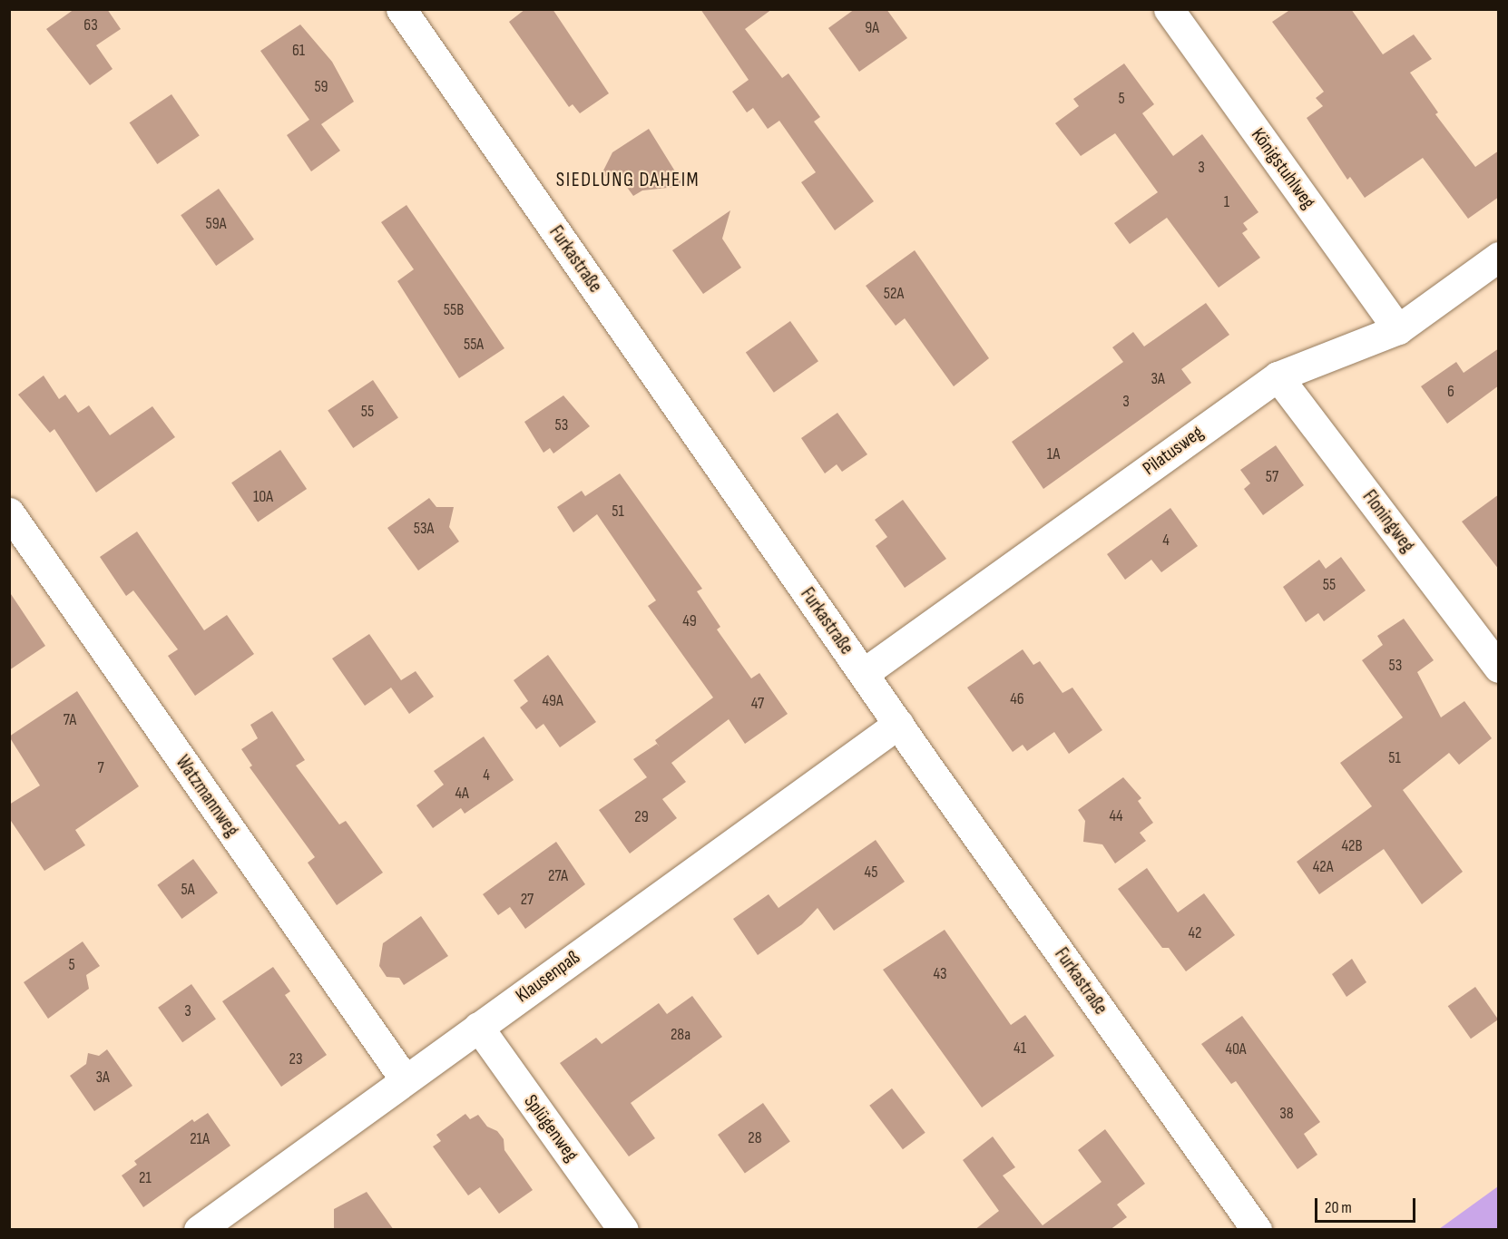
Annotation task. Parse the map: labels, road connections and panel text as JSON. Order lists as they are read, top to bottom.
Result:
{
  "streets": {
    "street": [
      "Königstuhlweg",
      "Furkastraße",
      "Pilatusweg",
      "Floningweg",
      "Watzmannweg",
      "Klausenpaß",
      "Splügenweg"
    ]
  },
  "crossings": [
    ["Königstuhlweg", "Pilatusweg"],
    ["Furkastraße", "Pilatusweg"],
    ["Furkastraße", "Klausenpaß"],
    ["Pilatusweg", "Floningweg"],
    ["Watzmannweg", "Klausenpaß"],
    ["Klausenpaß", "Splügenweg"]
  ],
  "districts": ["SIEDLUNG DAHEIM"],
  "house_numbers": [
    "63",
    "9A",
    "61",
    "59",
    "5",
    "3",
    "1",
    "59A",
    "52A",
    "55B",
    "55A",
    "3A",
    "6",
    "3",
    "55",
    "53",
    "1A",
    "57",
    "10A",
    "51",
    "53A",
    "4",
    "55",
    "49",
    "53",
    "46",
    "49A",
    "47",
    "7A",
    "51",
    "7",
    "4",
    "4A",
    "44",
    "29",
    "42B",
    "42A",
    "45",
    "27A",
    "5A",
    "27",
    "42",
    "5",
    "43",
    "3",
    "28a",
    "41",
    "40A",
    "23",
    "3A",
    "38",
    "28",
    "21A",
    "21"
  ],
  "scale_bar": "20 m"
}
